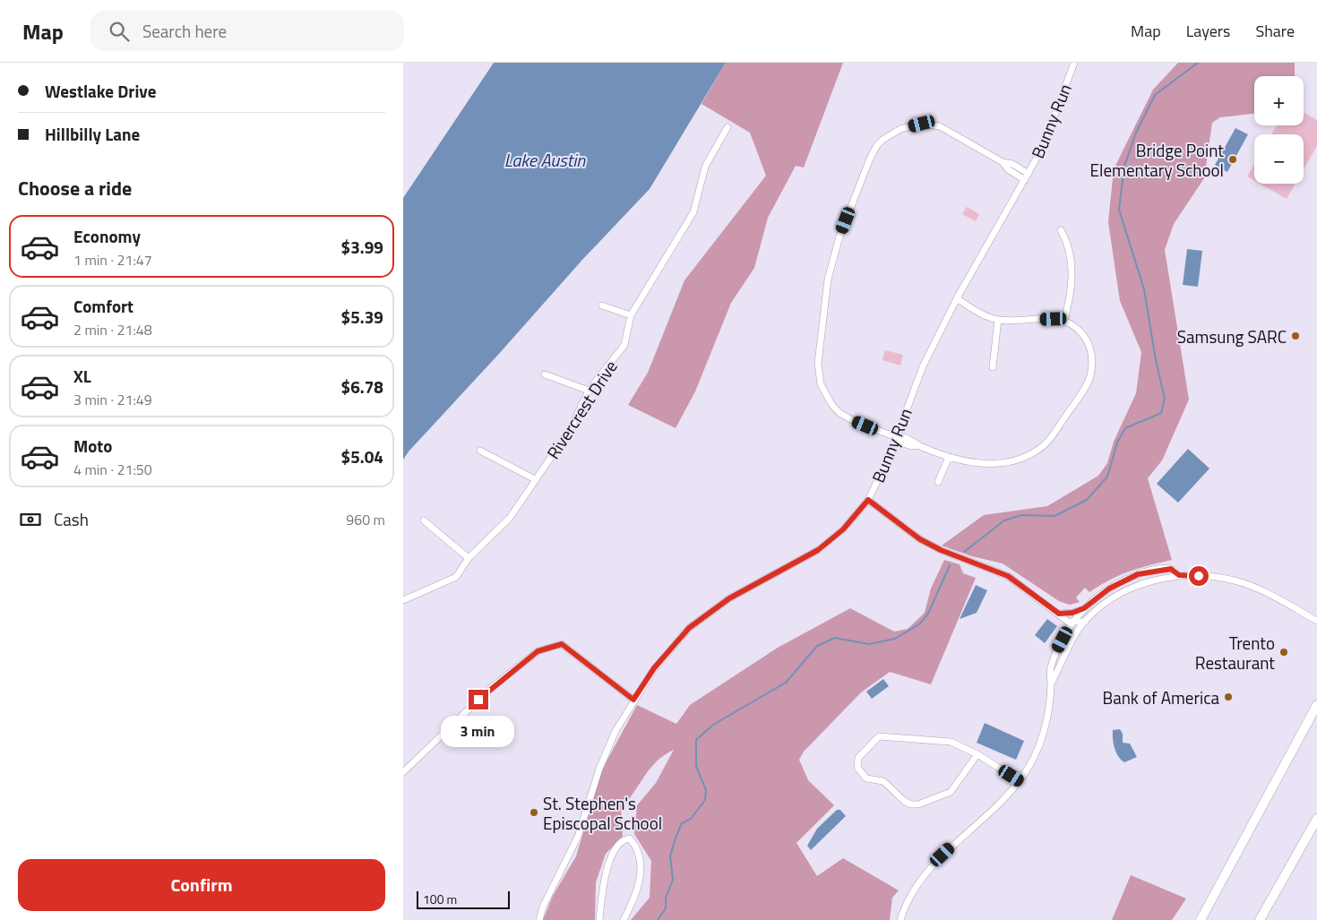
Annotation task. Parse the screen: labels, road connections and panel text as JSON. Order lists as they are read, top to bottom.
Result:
{
  "streets": {
    "street": ["Bunny Run", "Rivercrest Drive"]
  },
  "water": ["Lake Austin"],
  "places": [
    "Bridge Point Elementary School",
    "Samsung SARC",
    "Trento Restaurant",
    "Bank of America",
    "St. Stephen's Episcopal School"
  ],
  "scale_bar": "100 m",
  "page": {
    "header": "Map",
    "search": "Search here",
    "nav": ["Map", "Layers", "Share"],
    "banner": ["Westlake Drive", "Hillbilly Lane"],
    "map_buttons": ["+", "−"],
    "heading": "Choose a ride",
    "list": [
      {
        "name": "Economy",
        "note": "1 min · 21:47",
        "value": "$3.99"
      },
      {
        "name": "Comfort",
        "note": "2 min · 21:48",
        "value": "$5.39"
      },
      {
        "name": "XL",
        "note": "3 min · 21:49",
        "value": "$6.78"
      },
      {
        "name": "Moto",
        "note": "4 min · 21:50",
        "value": "$5.04"
      }
    ],
    "pay": ["Cash", "960 m"],
    "bubble": "3 min",
    "buttons": "Confirm",
    "scale": "100 m"
  }
}
